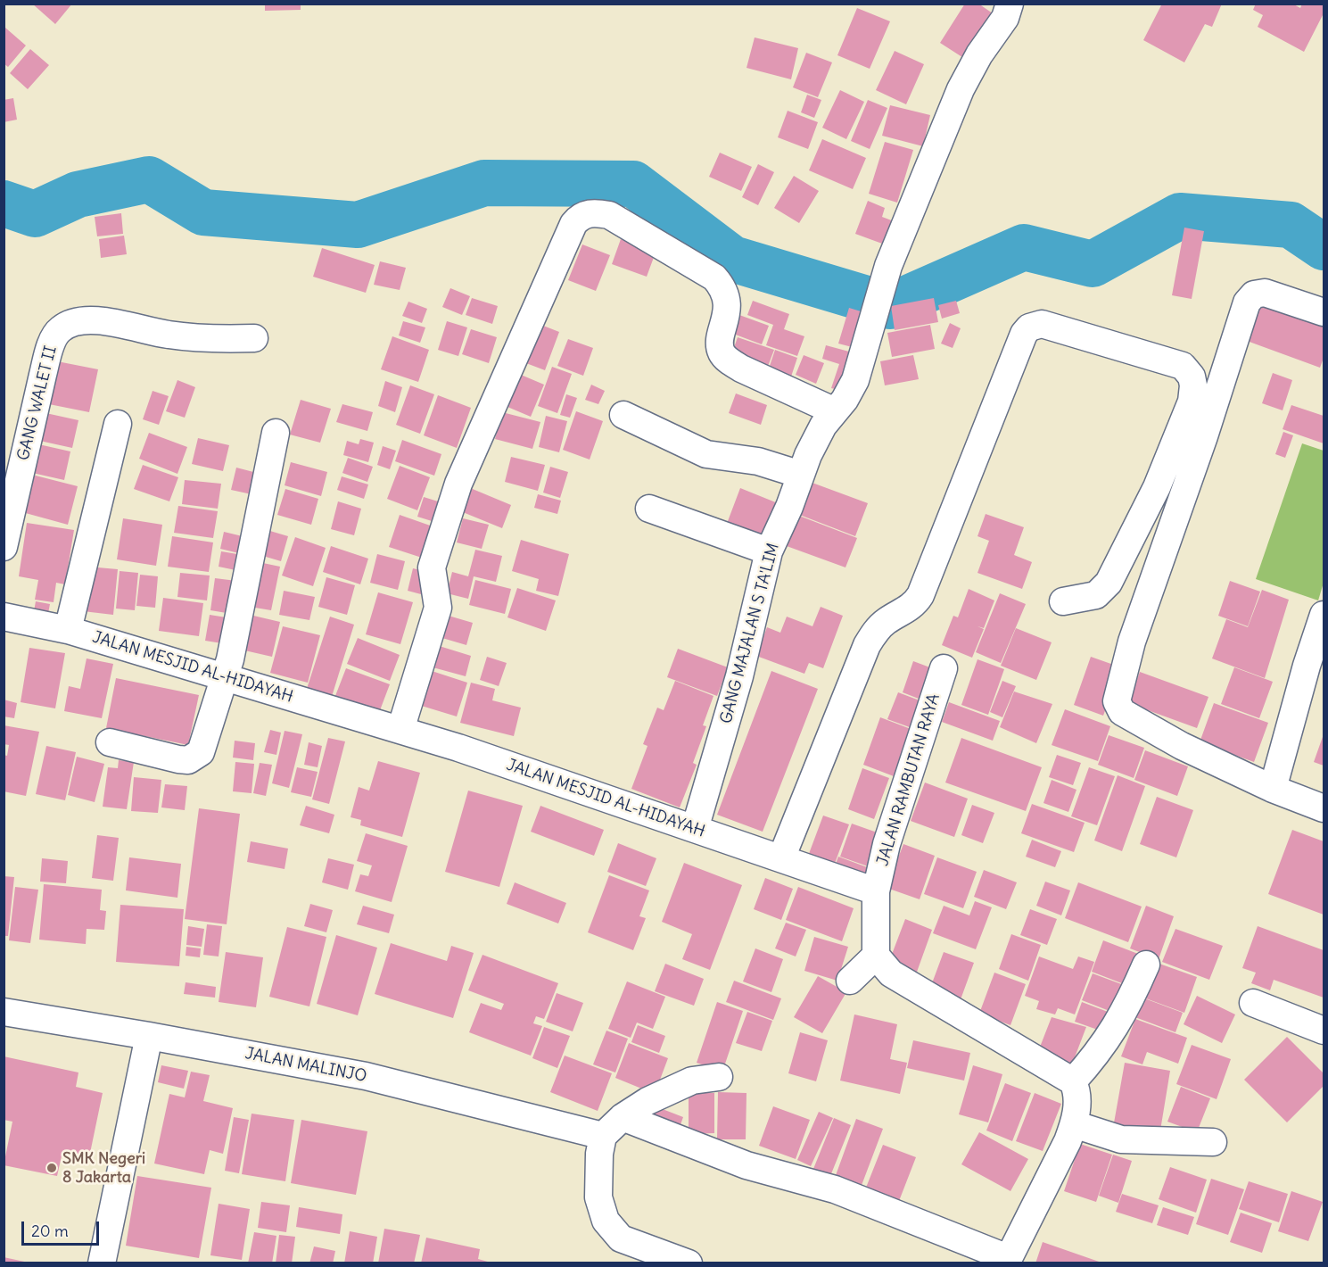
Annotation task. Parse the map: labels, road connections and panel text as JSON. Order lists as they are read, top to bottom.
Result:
{
  "streets": {
    "street": [
      "GANG WALET II",
      "GANG MAJALAN S TA'LIM",
      "JALAN MESJID AL-HIDAYAH",
      "JALAN RAMBUTAN RAYA",
      "JALAN MALINJO"
    ]
  },
  "crossings": [
    ["GANG MAJALAN S TA'LIM", "JALAN MESJID AL-HIDAYAH"],
    ["JALAN MESJID AL-HIDAYAH", "JALAN RAMBUTAN RAYA"]
  ],
  "places": ["SMK Negeri 8 Jakarta"],
  "scale_bar": "20 m"
}
